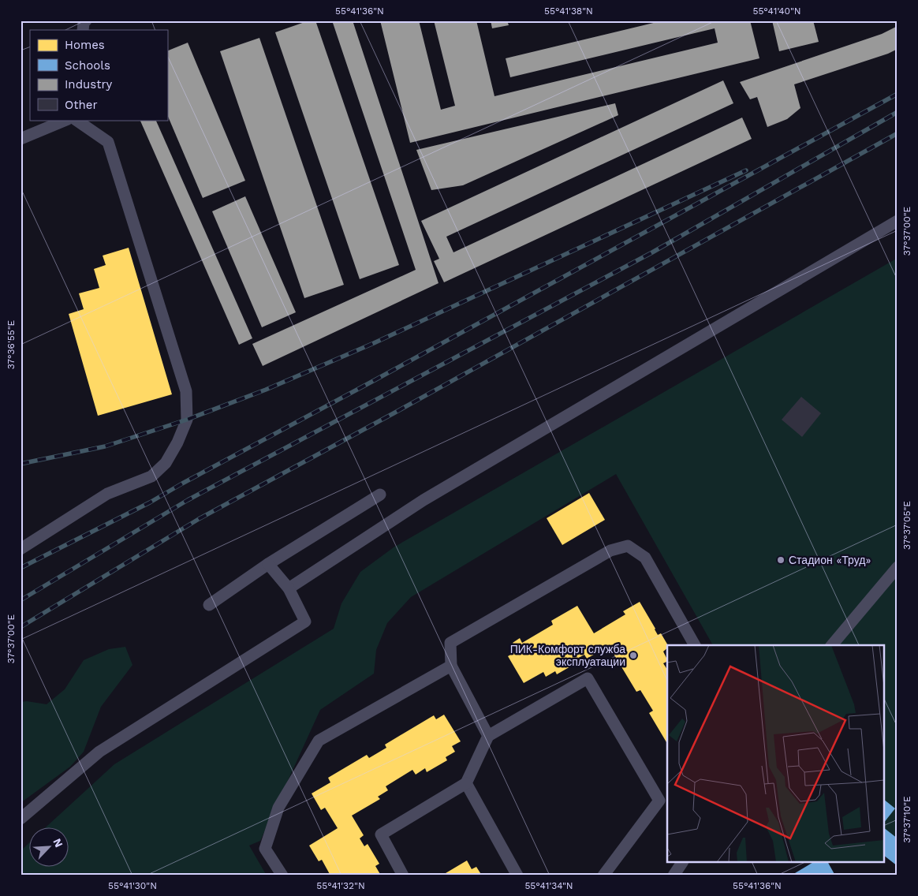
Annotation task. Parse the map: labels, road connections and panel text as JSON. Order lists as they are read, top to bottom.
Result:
{
  "places": ["Стадион «Труд»", "ПИК-Комфорт служба эксплуатации"],
  "legend": [
    "Homes",
    "Schools",
    "Industry",
    "Other"
  ],
  "north": "top right",
  "coordinates": [
    "55°41'36\"N",
    "55°41'38\"N",
    "55°41'40\"N",
    "37°37'00\"E",
    "37°36'55\"E",
    "37°37'05\"E",
    "37°37'10\"E",
    "55°41'30\"N",
    "55°41'32\"N",
    "55°41'34\"N"
  ]
}
